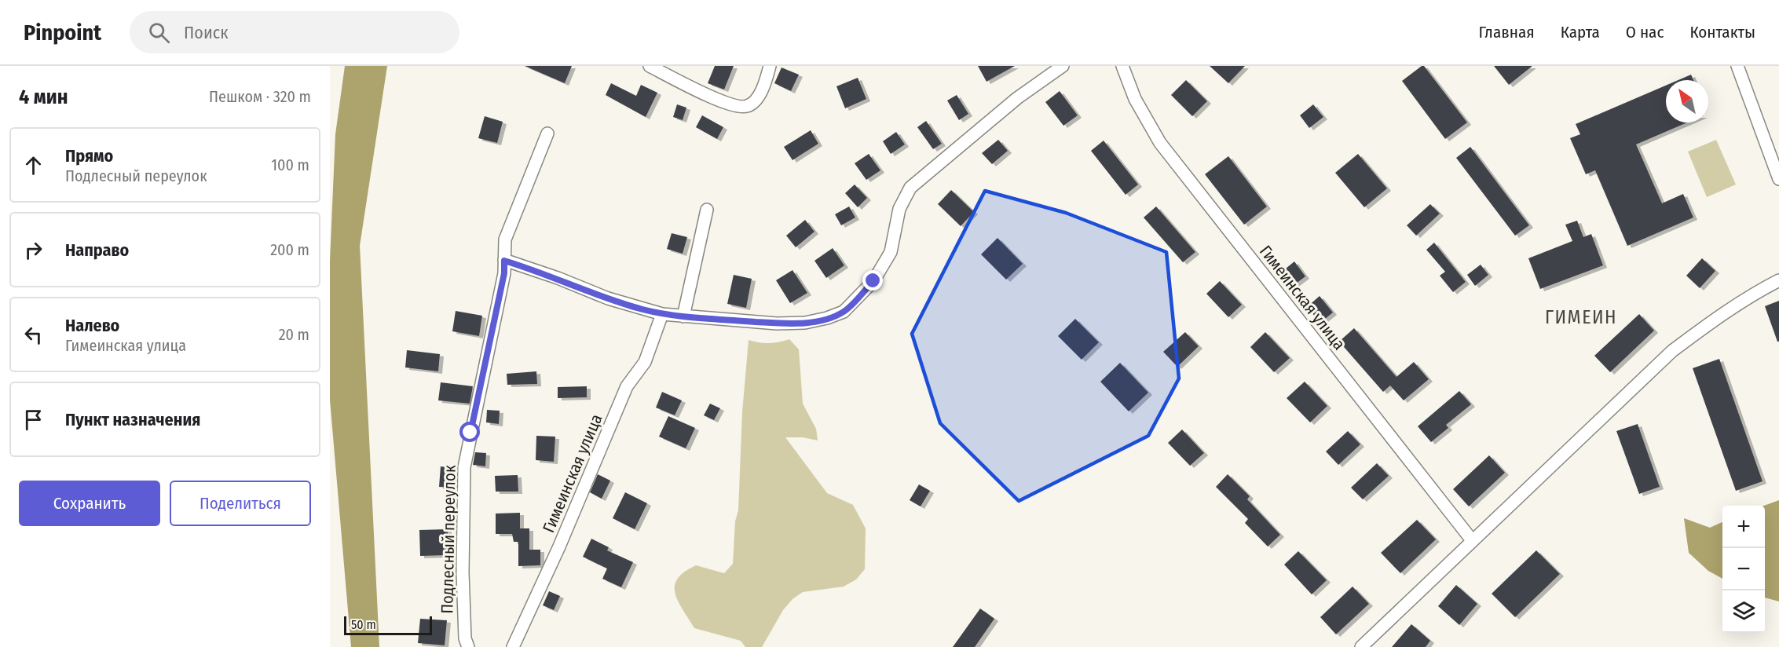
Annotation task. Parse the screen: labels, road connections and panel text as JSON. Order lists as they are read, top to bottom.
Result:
{
  "streets": {
    "street": ["Гимеинская улица", "Подлесный переулок"]
  },
  "districts": ["ГИМЕИН"],
  "scale_bar": "50 m",
  "north": "top left",
  "page": {
    "header": "Pinpoint",
    "search": "Поиск",
    "nav": [
      "Главная",
      "Карта",
      "О нас",
      "Контакты"
    ],
    "heading": ["4 мин", "Пешком · 320 m"],
    "list": [
      ["Прямо", "Подлесный переулок", "100 m"],
      ["Направо", "200 m"],
      ["Налево", "Гимеинская улица", "20 m"],
      "Пункт назначения"
    ],
    "buttons": ["Сохранить", "Поделиться"],
    "map_buttons": ["+", "−"],
    "scale": "50 m"
  }
}
